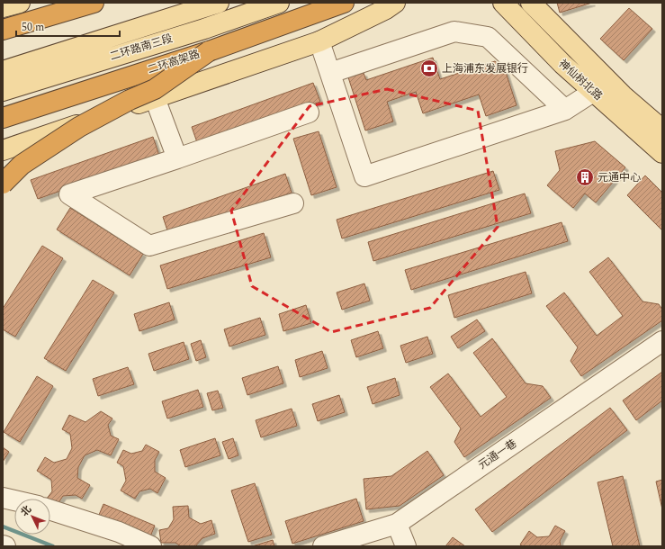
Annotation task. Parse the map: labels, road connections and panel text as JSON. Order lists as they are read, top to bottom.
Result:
{
  "streets": {
    "highway": ["二环高架路"],
    "main road": ["二环路南三段", "神仙树北路"],
    "street": ["元通一巷"]
  },
  "places": {
    "bank": ["上海浦东发展银行"],
    "building": ["元通中心"]
  },
  "scale_bar": "50 m",
  "north": "top left"
}
